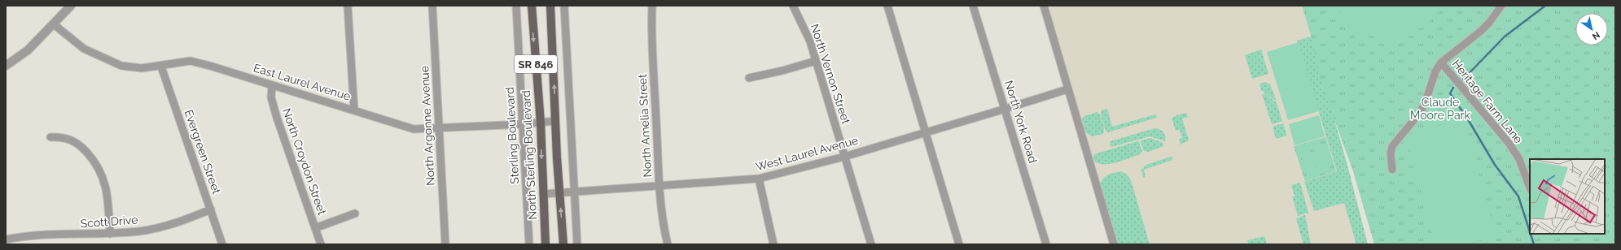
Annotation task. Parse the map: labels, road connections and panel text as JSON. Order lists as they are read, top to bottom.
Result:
{
  "streets": {
    "main road": ["SR 846", "North Sterling Boulevard"],
    "street": [
      "North Vernon Street",
      "East Laurel Avenue",
      "Heritage Farm Lane",
      "North York Road",
      "North Argonne Avenue",
      "North Amelia Street",
      "Sterling Boulevard",
      "Evergreen Street",
      "West Laurel Avenue",
      "North Croydon Street",
      "Scott Drive"
    ]
  },
  "crossings": [
    ["SR 846", "East Laurel Avenue"],
    ["SR 846", "West Laurel Avenue"],
    ["North Vernon Street", "West Laurel Avenue"],
    ["East Laurel Avenue", "North Argonne Avenue"],
    ["East Laurel Avenue", "Sterling Boulevard"],
    ["East Laurel Avenue", "Evergreen Street"],
    ["East Laurel Avenue", "North Sterling Boulevard"],
    ["East Laurel Avenue", "North Croydon Street"],
    ["North York Road", "West Laurel Avenue"],
    ["North Amelia Street", "West Laurel Avenue"],
    ["Evergreen Street", "Scott Drive"],
    ["West Laurel Avenue", "North Sterling Boulevard"]
  ],
  "parks": ["Claude Moore Park"],
  "north": "bottom right"
}
